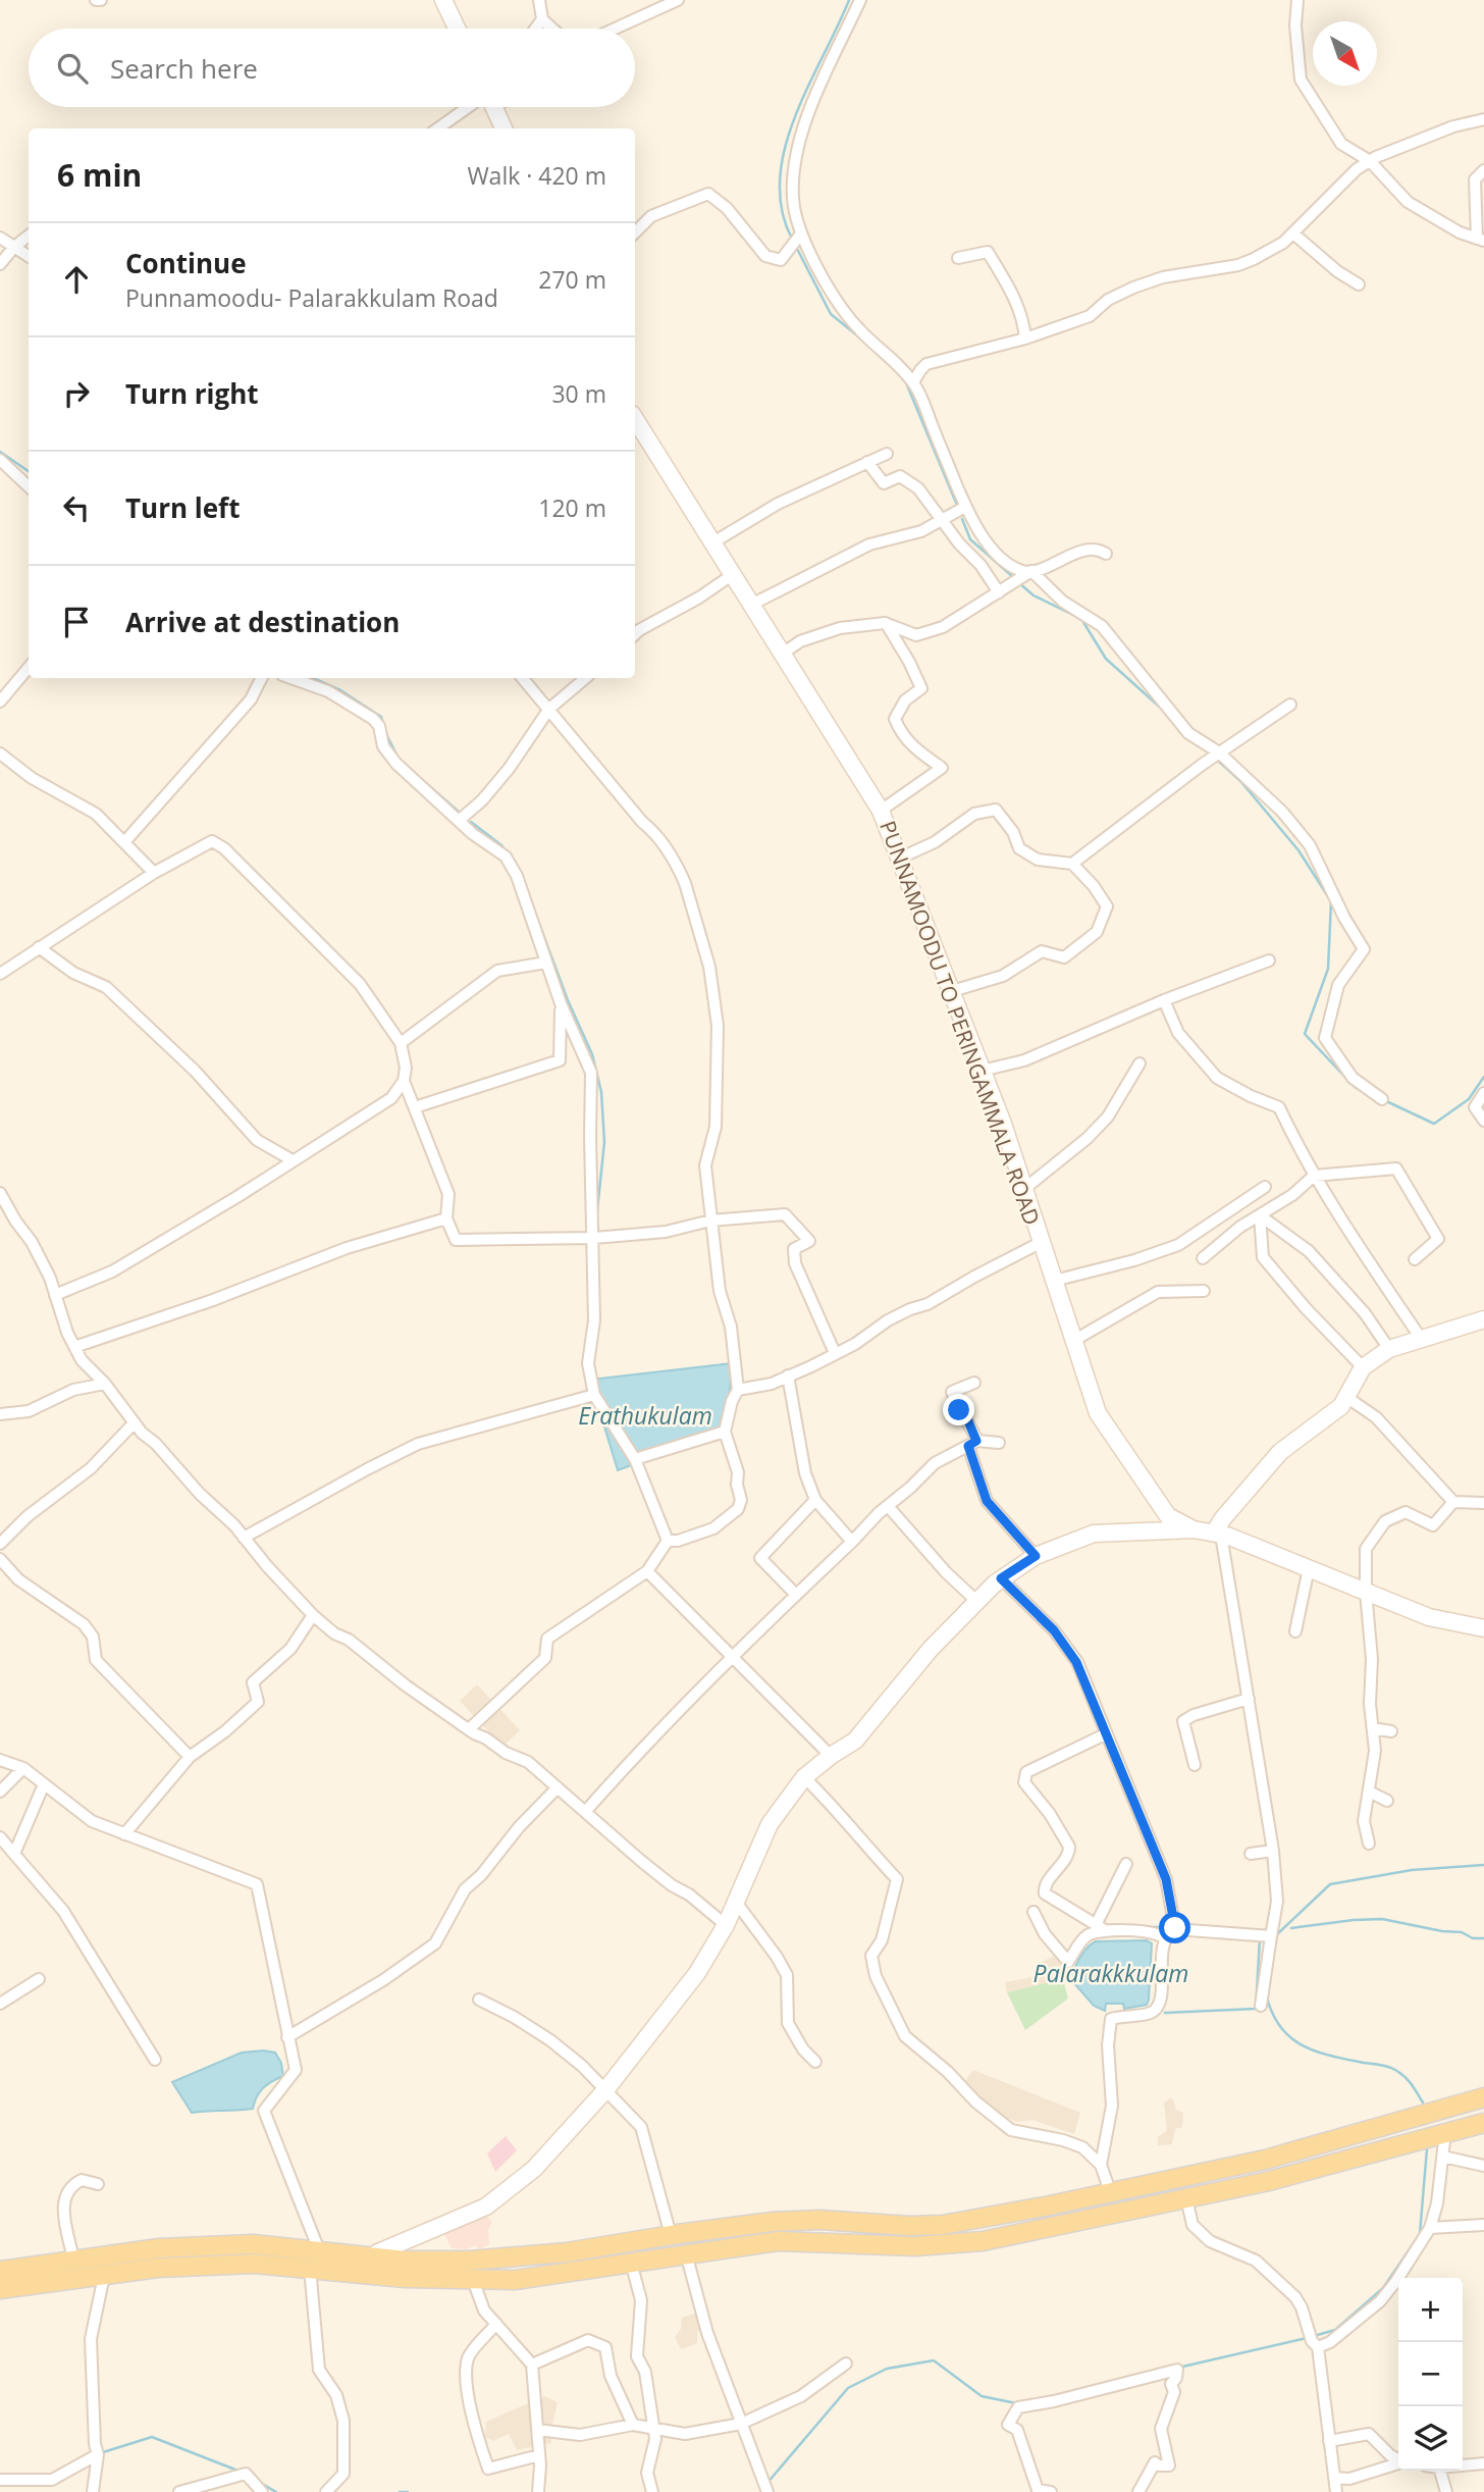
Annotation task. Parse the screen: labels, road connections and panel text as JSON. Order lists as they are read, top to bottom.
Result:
{
  "streets": {
    "main road": ["PUNNAMOODU TO PERINGAMMALA ROAD"]
  },
  "water": ["Erathukulam", "Palarakkkulam"],
  "north": "bottom right",
  "page": {
    "search": "Search here",
    "heading": ["6 min", "Walk · 420 m"],
    "list": [
      ["Continue", "Punnamoodu- Palarakkulam Road", "270 m"],
      ["Turn right", "30 m"],
      ["Turn left", "120 m"],
      "Arrive at destination"
    ],
    "map_buttons": ["+", "−"]
  }
}
